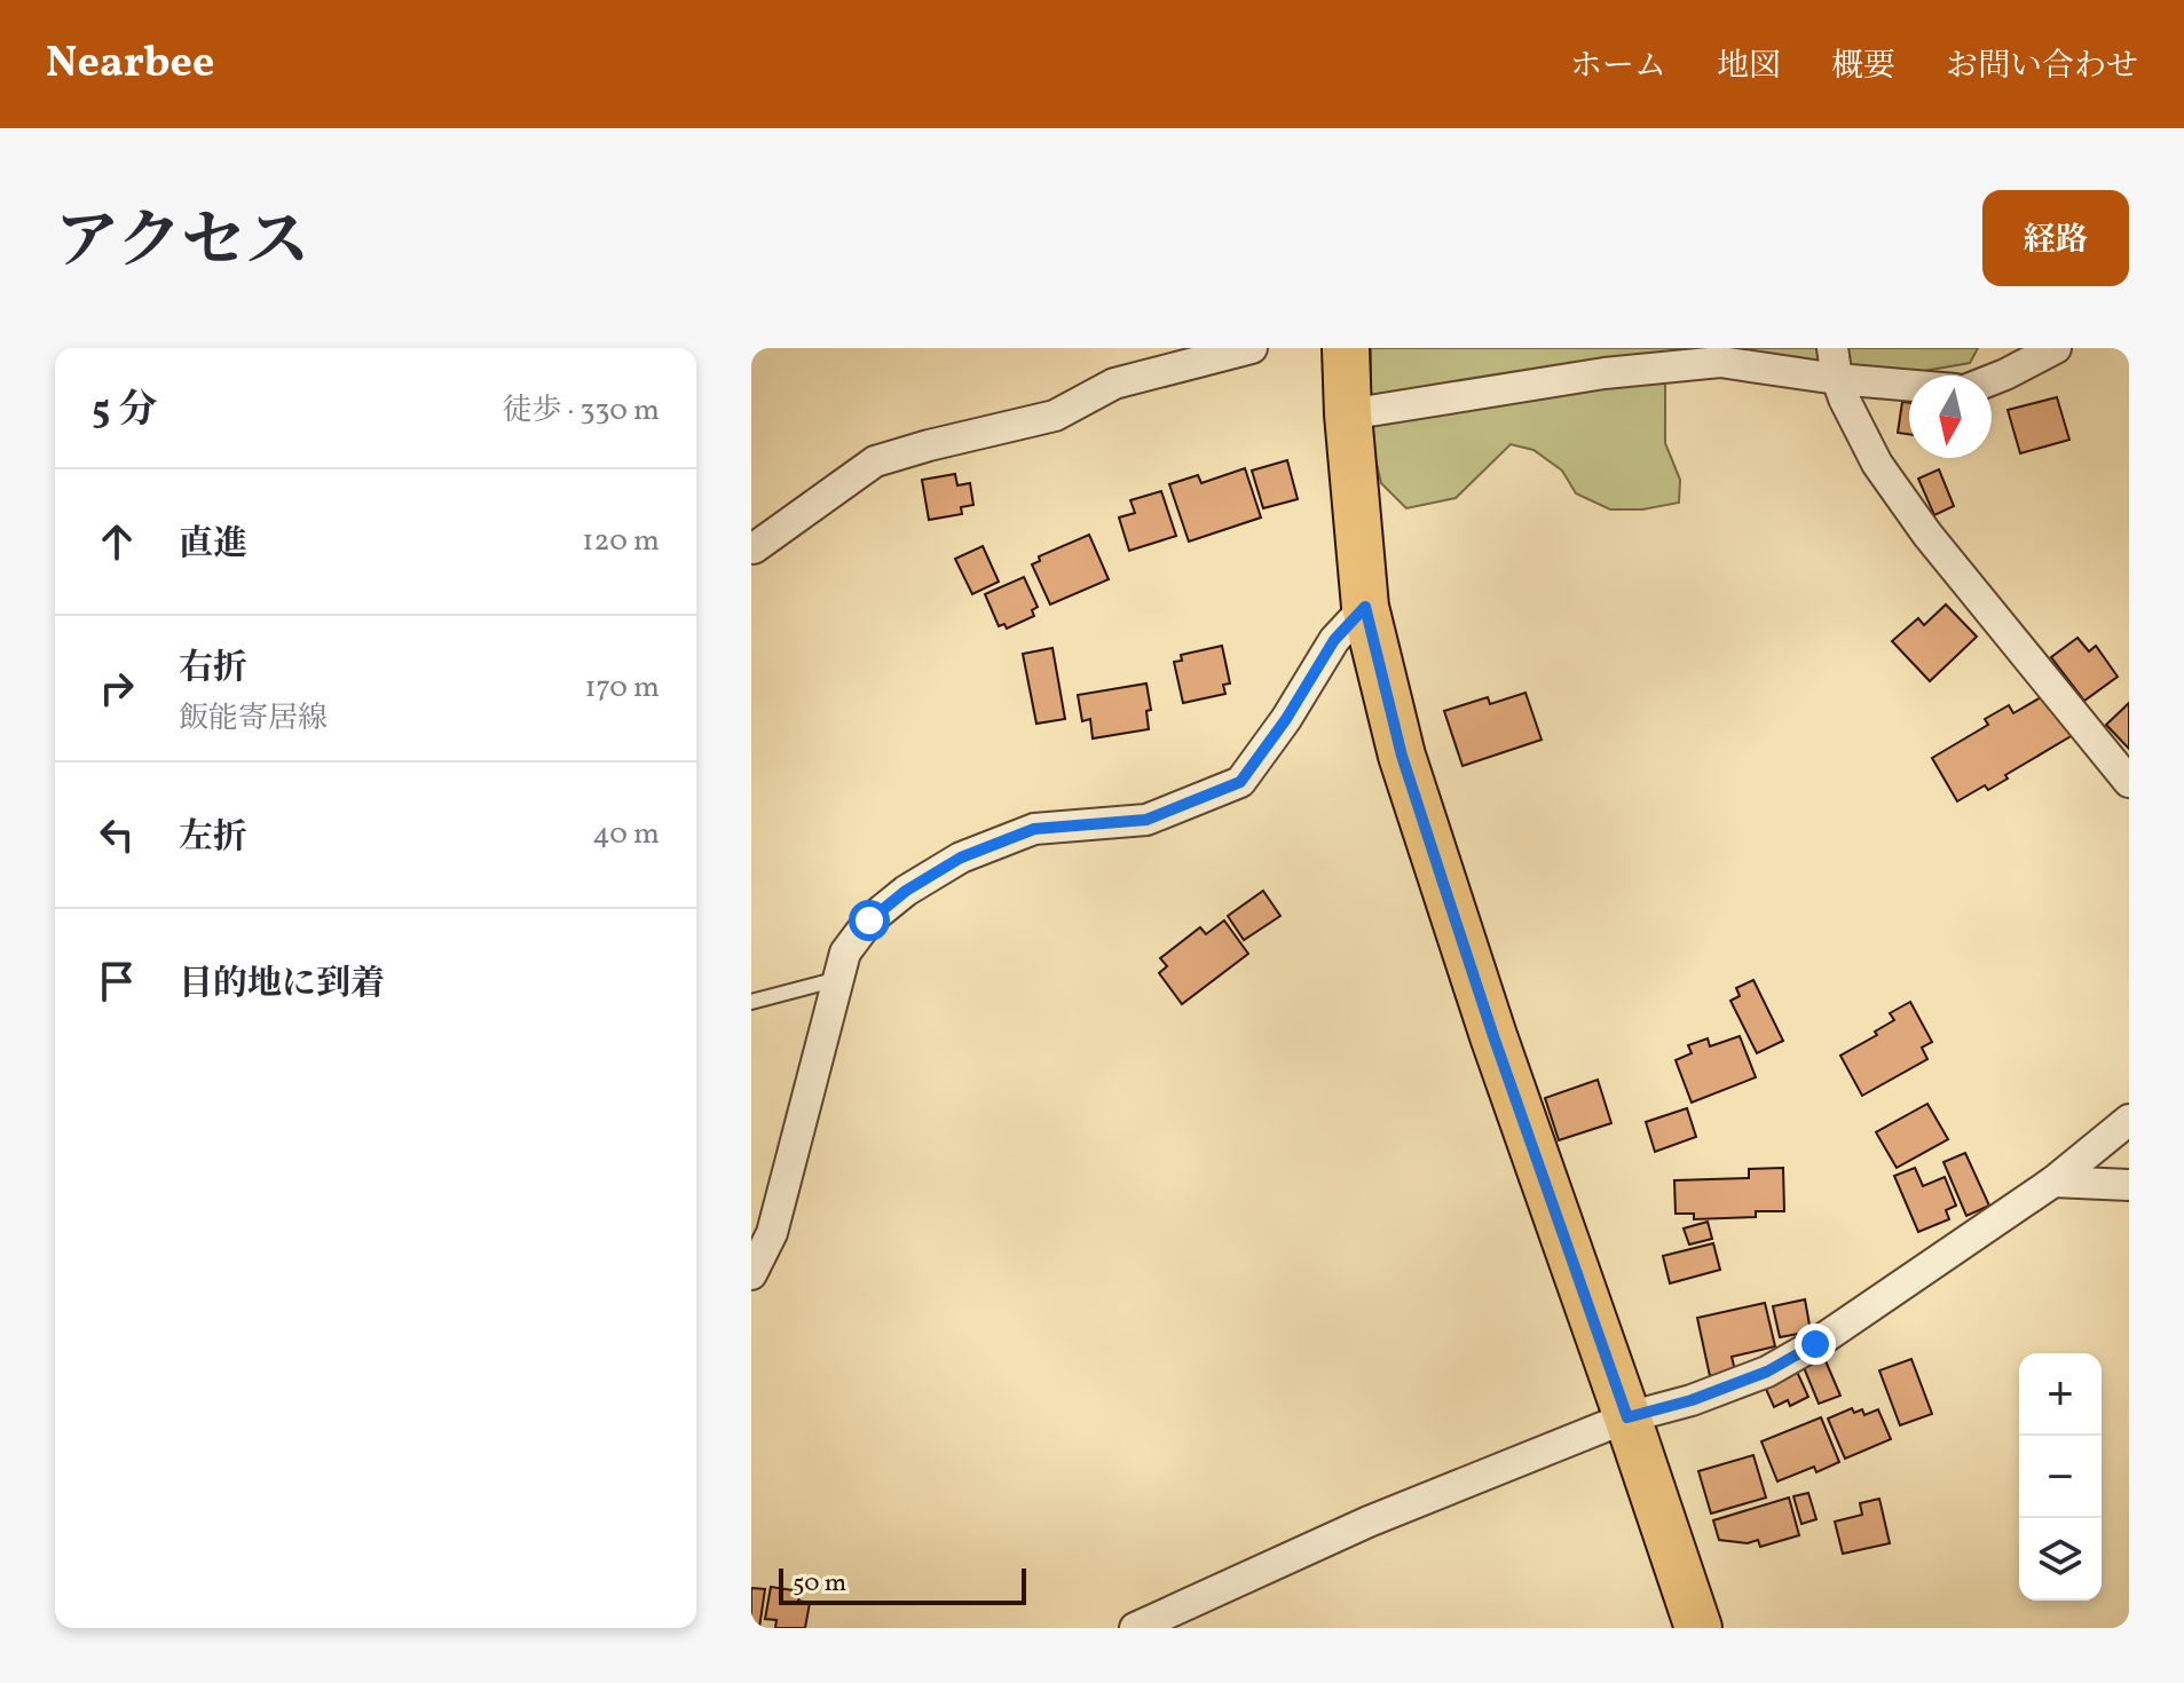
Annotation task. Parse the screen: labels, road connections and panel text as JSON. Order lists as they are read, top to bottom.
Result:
{
  "scale_bar": "50 m",
  "north": "bottom",
  "page": {
    "header": "Nearbee",
    "nav": [
      "ホーム",
      "地図",
      "概要",
      "お問い合わせ"
    ],
    "title": "アクセス",
    "buttons": "経路",
    "heading": ["5 分", "徒歩 · 330 m"],
    "list": [
      ["直進", "120 m"],
      ["右折", "飯能寄居線", "170 m"],
      ["左折", "40 m"],
      "目的地に到着"
    ],
    "map_buttons": ["+", "−"],
    "scale": "50 m"
  }
}
